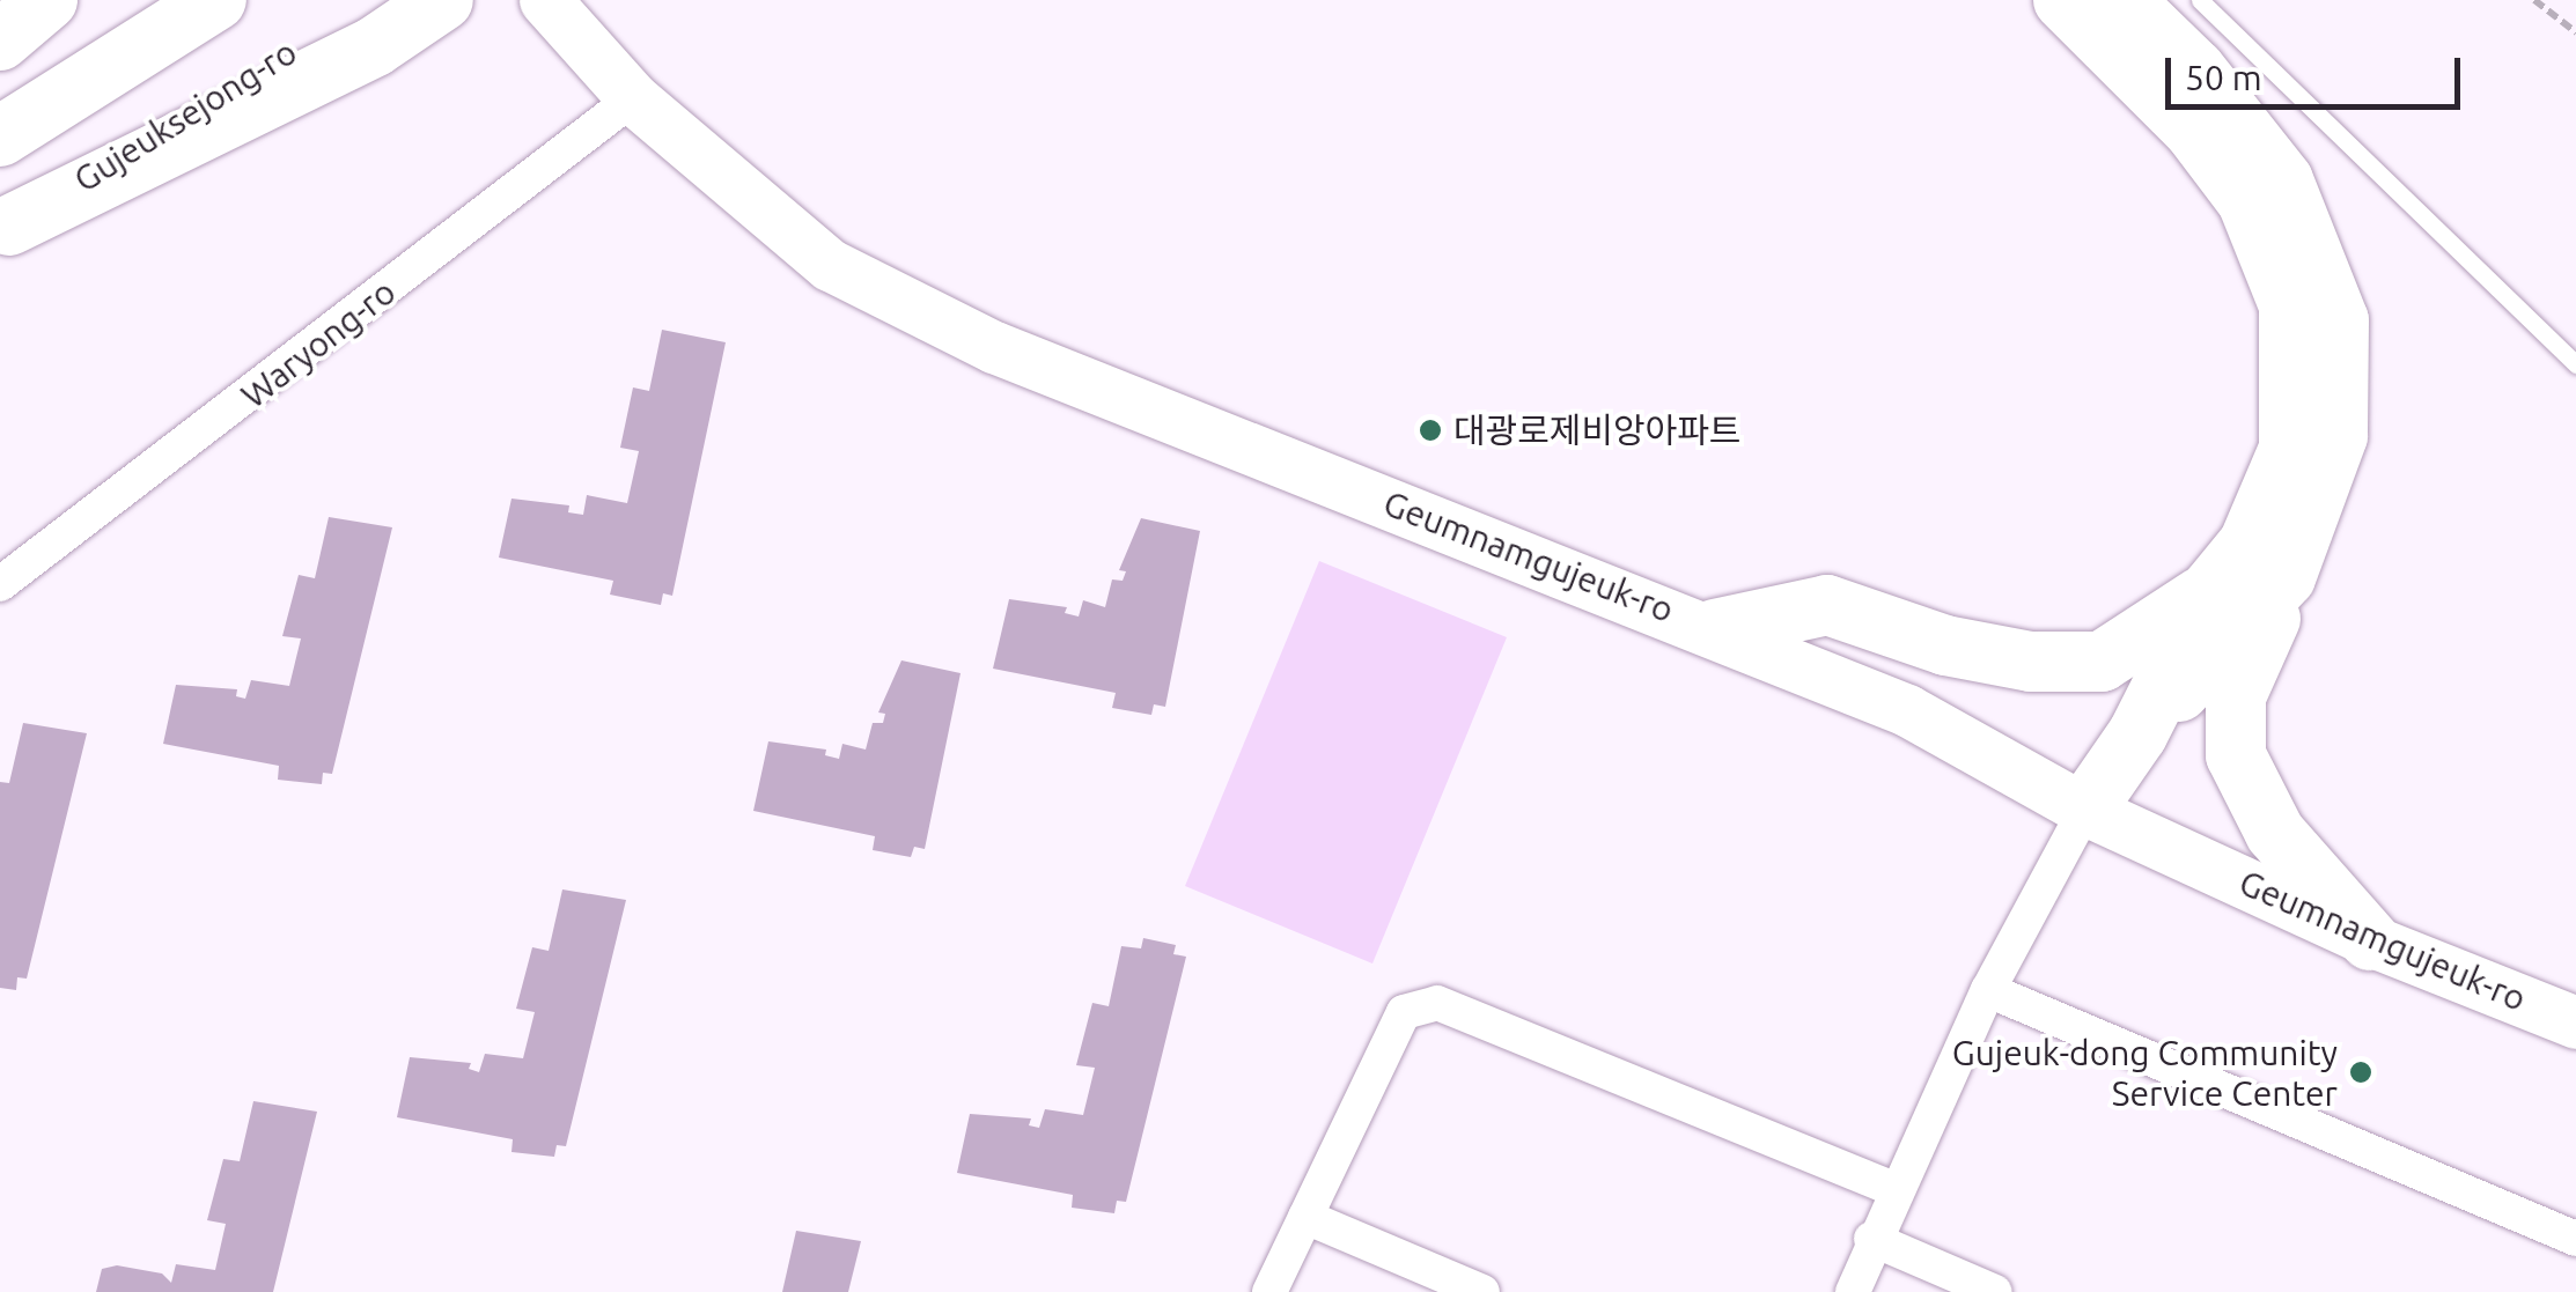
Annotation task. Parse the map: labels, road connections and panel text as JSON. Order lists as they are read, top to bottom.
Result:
{
  "streets": {
    "main road": ["Geumnamgujeuk-ro"],
    "street": ["Waryong-ro"]
  },
  "crossings": [
    ["Waryong-ro", "Geumnamgujeuk-ro"]
  ],
  "places": ["대광로제비앙아파트", "Gujeuk-dong Community Service Center"],
  "scale_bar": "50 m"
}
